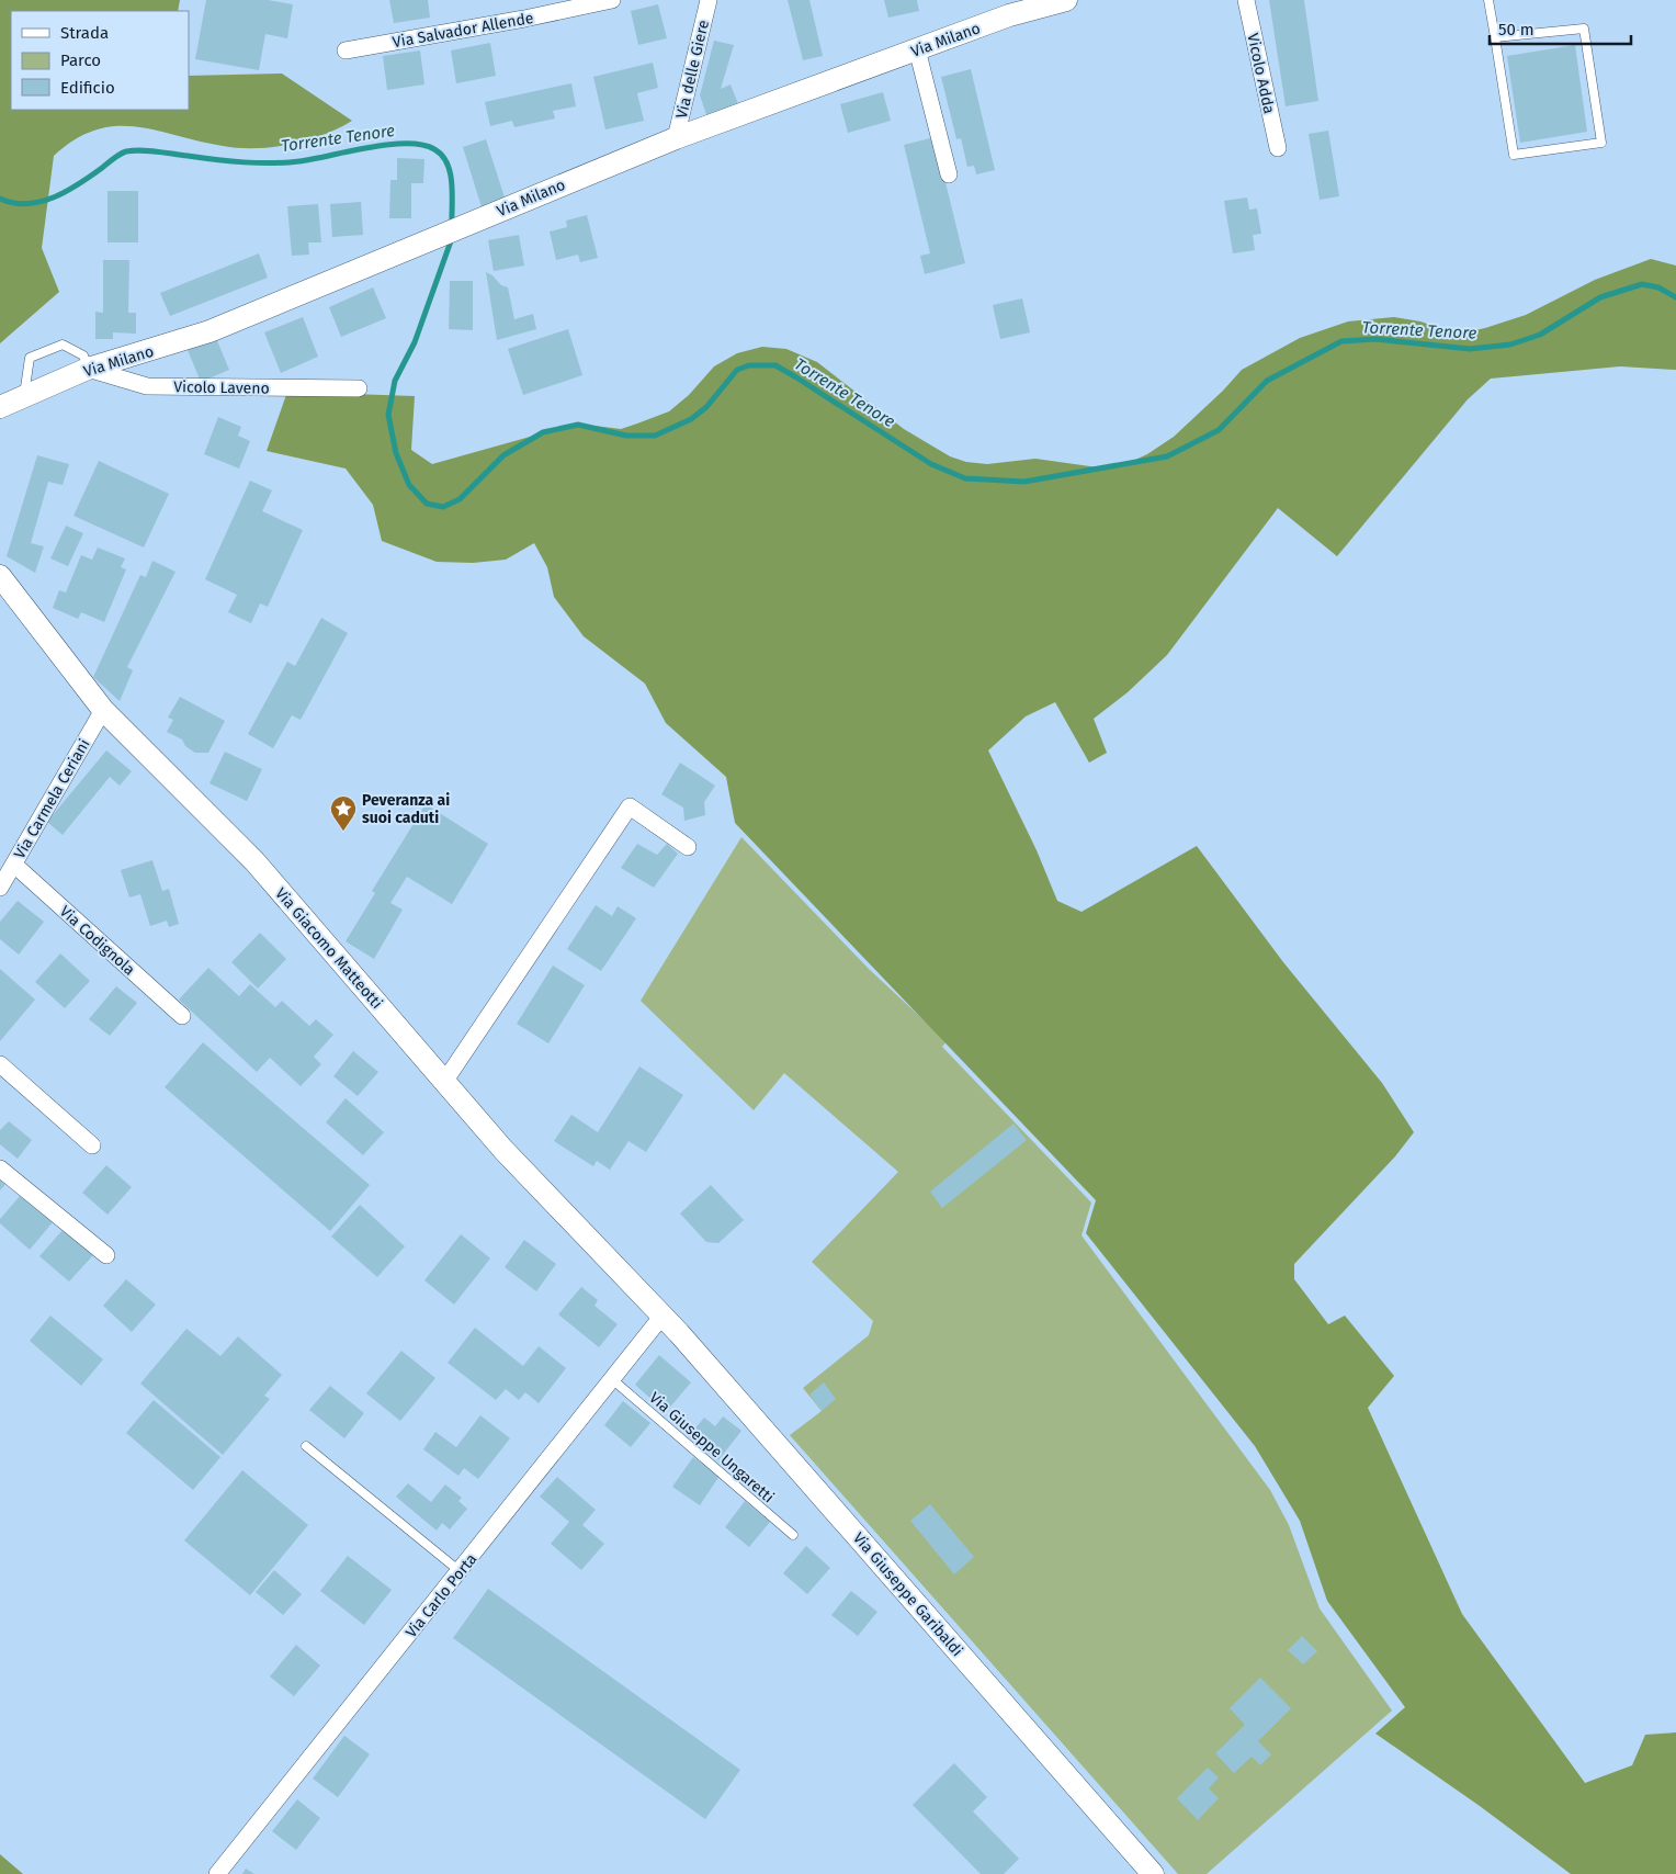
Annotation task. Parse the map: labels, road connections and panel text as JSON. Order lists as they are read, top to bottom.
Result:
{
  "streets": {
    "street": [
      "Via Salvador Allende",
      "Via Milano",
      "Via delle Giere",
      "Vicolo Adda",
      "Vicolo Laveno",
      "Via Carmela Ceriani",
      "Via Codignola",
      "Via Giacomo Matteotti",
      "Via Giuseppe Garibaldi",
      "Via Carlo Porta"
    ],
    "lane": ["Via Giuseppe Ungaretti"]
  },
  "crossings": [
    ["Via Milano", "Via delle Giere"],
    ["Via Milano", "Vicolo Laveno"],
    ["Via Carmela Ceriani", "Via Codignola"],
    ["Via Carmela Ceriani", "Via Giacomo Matteotti"],
    ["Via Giacomo Matteotti", "Via Giuseppe Garibaldi"],
    ["Via Giacomo Matteotti", "Via Carlo Porta"],
    ["Via Giuseppe Ungaretti", "Via Carlo Porta"],
    ["Via Giuseppe Garibaldi", "Via Carlo Porta"]
  ],
  "water": ["Torrente Tenore"],
  "places": {
    "place": ["Peveranza ai suoi caduti"]
  },
  "legend": ["Strada", "Parco", "Edificio"],
  "scale_bar": "50 m"
}
